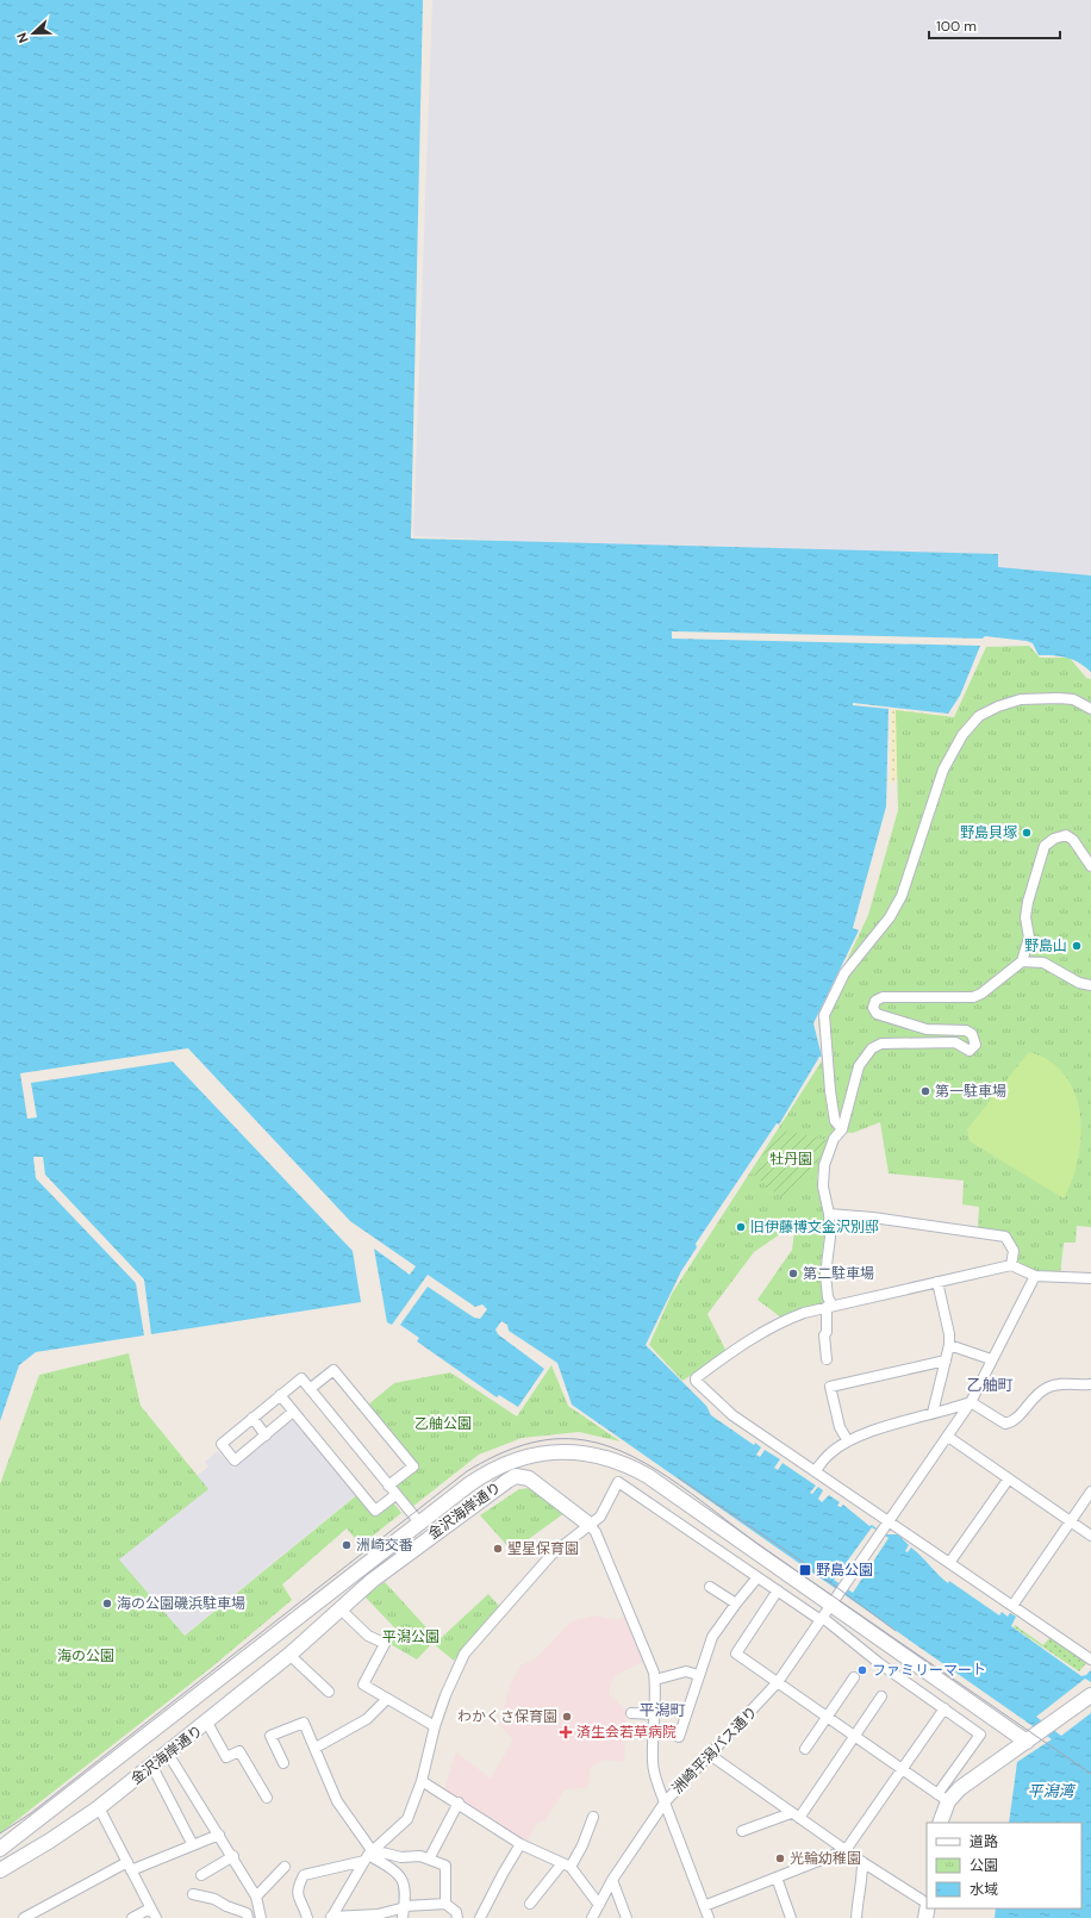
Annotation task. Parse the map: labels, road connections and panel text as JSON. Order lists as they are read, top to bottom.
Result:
{
  "streets": {
    "street": ["金沢海岸通り", "洲崎平潟バス通り"]
  },
  "crossings": [
    ["金沢海岸通り", "洲崎平潟バス通り"]
  ],
  "districts": ["乙舳町", "平潟町"],
  "water": ["平潟湾"],
  "parks": [
    "牡丹園",
    "乙舳公園",
    "平潟公園",
    "海の公園"
  ],
  "places": {
    "other": [
      "野島貝塚",
      "野島山",
      "第一駐車場",
      "旧伊藤博文金沢別邸",
      "第二駐車場",
      "洲崎交番",
      "聖星保育園",
      "海の公園磯浜駐車場",
      "ファミリーマート",
      "わかくさ保育園",
      "光輪幼稚園"
    ],
    "transit": ["野島公園"],
    "health": ["済生会若草病院"]
  },
  "legend": ["道路", "公園", "水域"],
  "scale_bar": "100 m",
  "north": "left"
}
